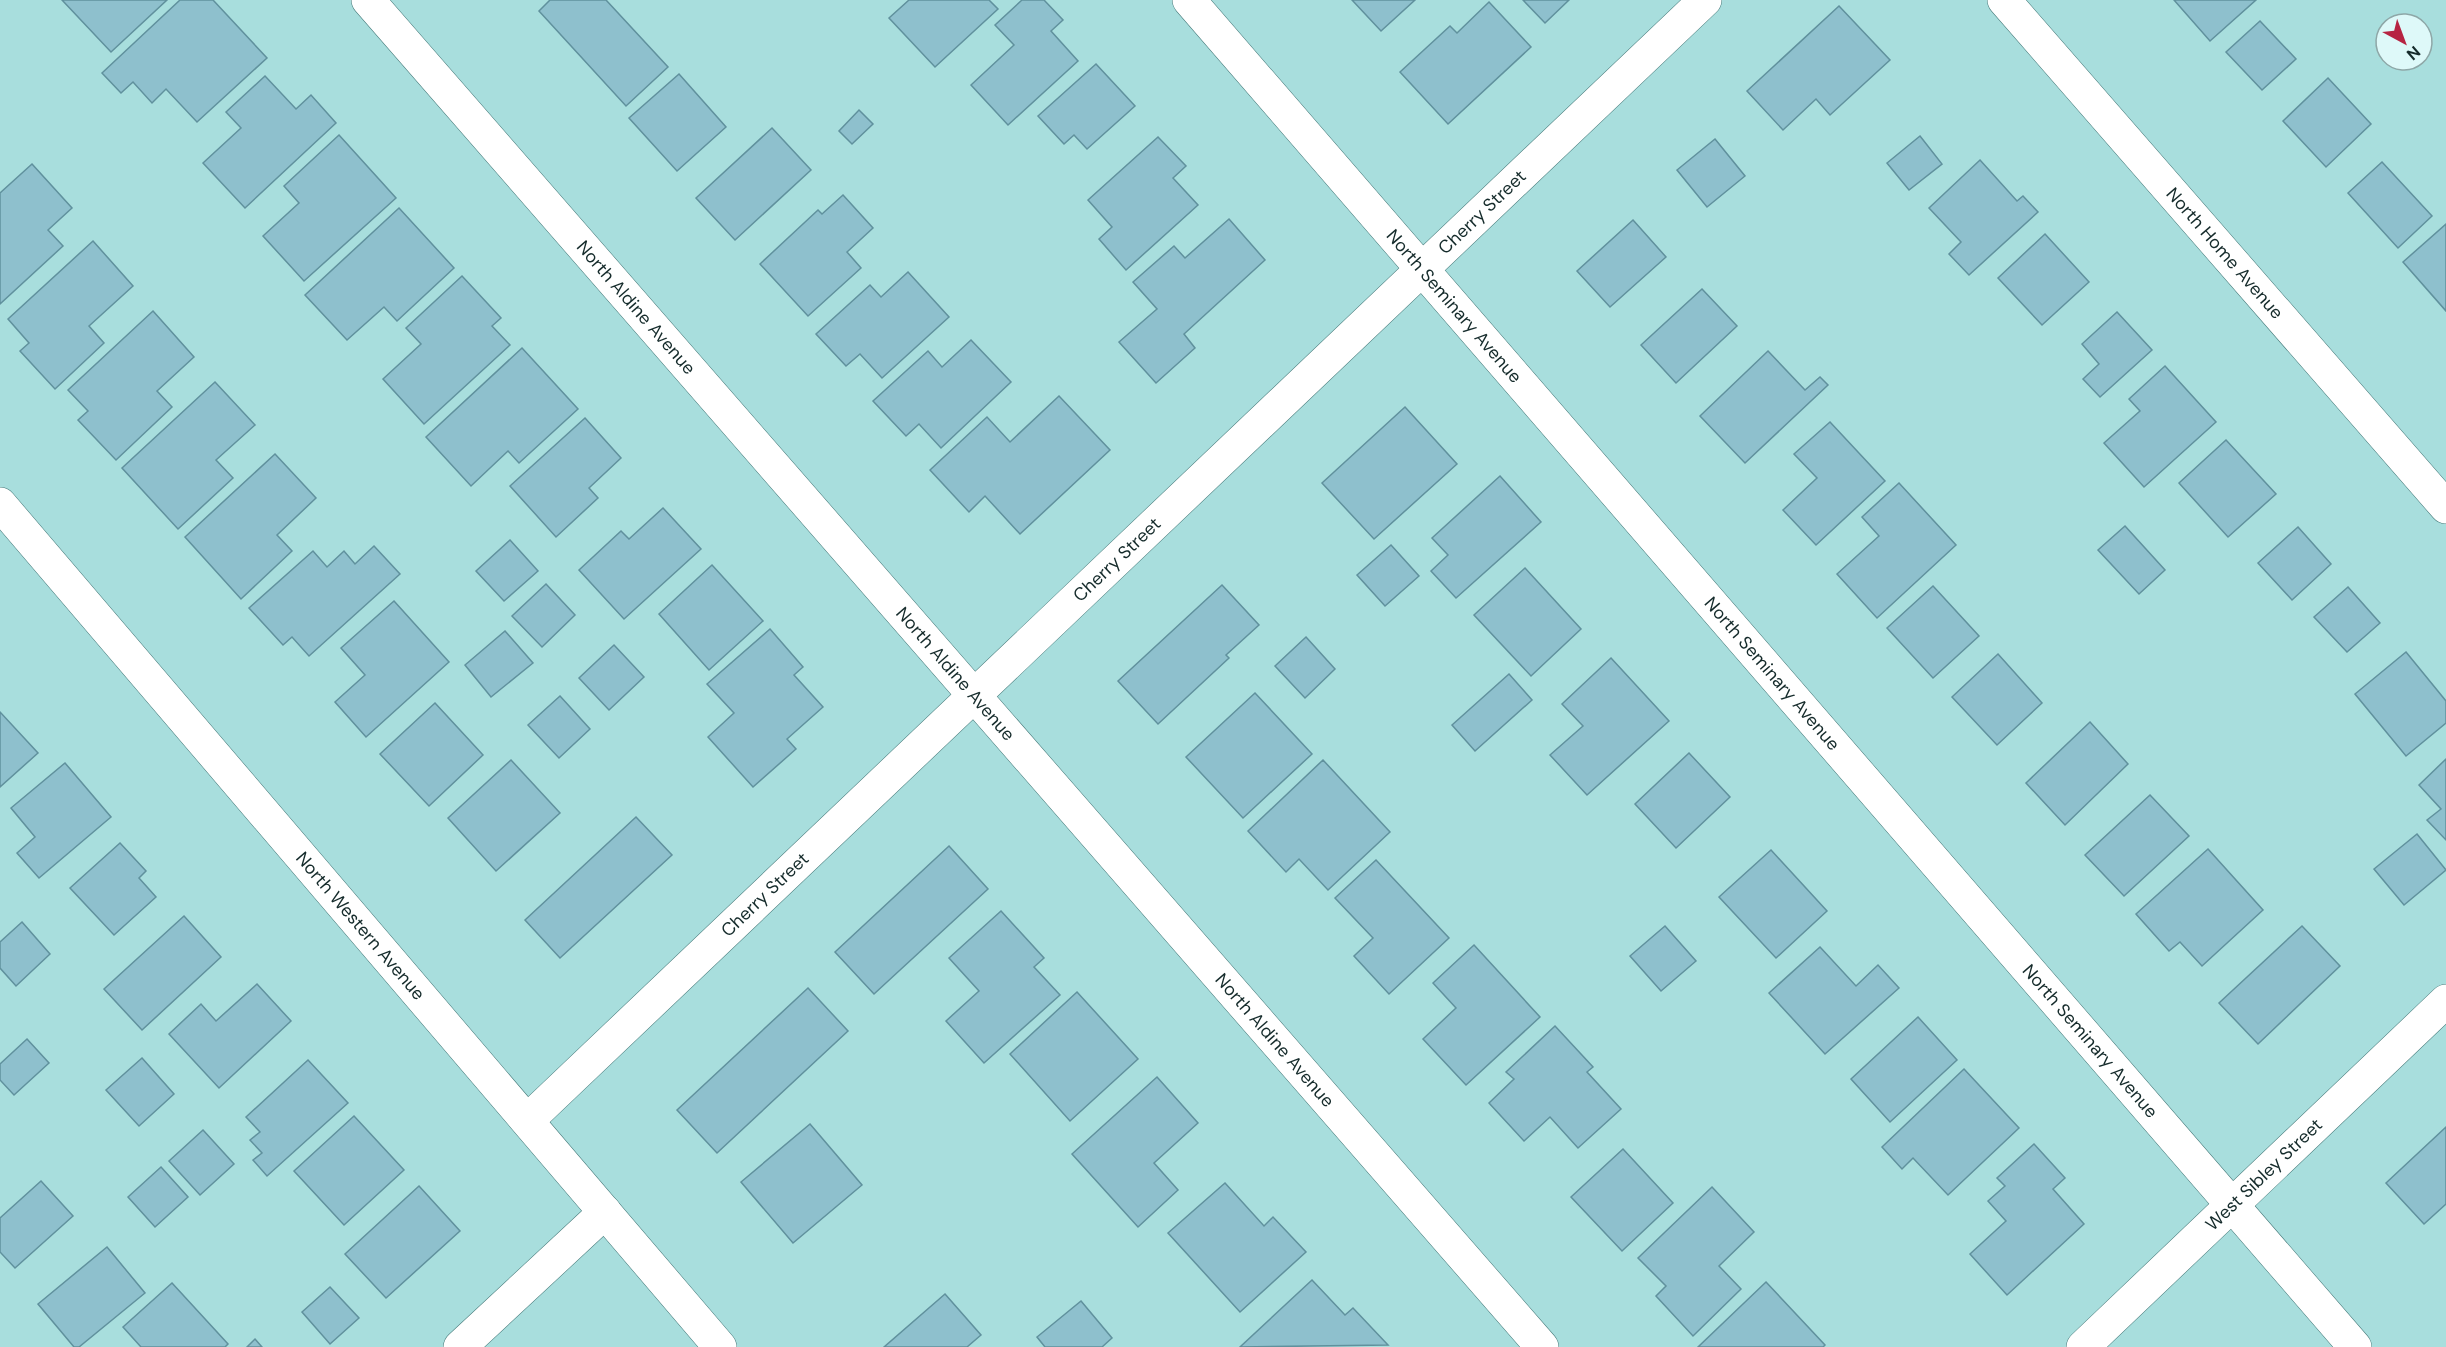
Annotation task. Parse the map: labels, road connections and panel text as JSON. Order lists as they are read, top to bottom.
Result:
{
  "streets": {
    "street": [
      "Cherry Street",
      "North Home Avenue",
      "North Seminary Avenue",
      "North Aldine Avenue",
      "North Western Avenue",
      "West Sibley Street"
    ]
  },
  "crossings": [
    ["Cherry Street", "North Seminary Avenue"],
    ["Cherry Street", "North Aldine Avenue"],
    ["Cherry Street", "North Western Avenue"],
    ["North Seminary Avenue", "West Sibley Street"]
  ],
  "north": "bottom right"
}
